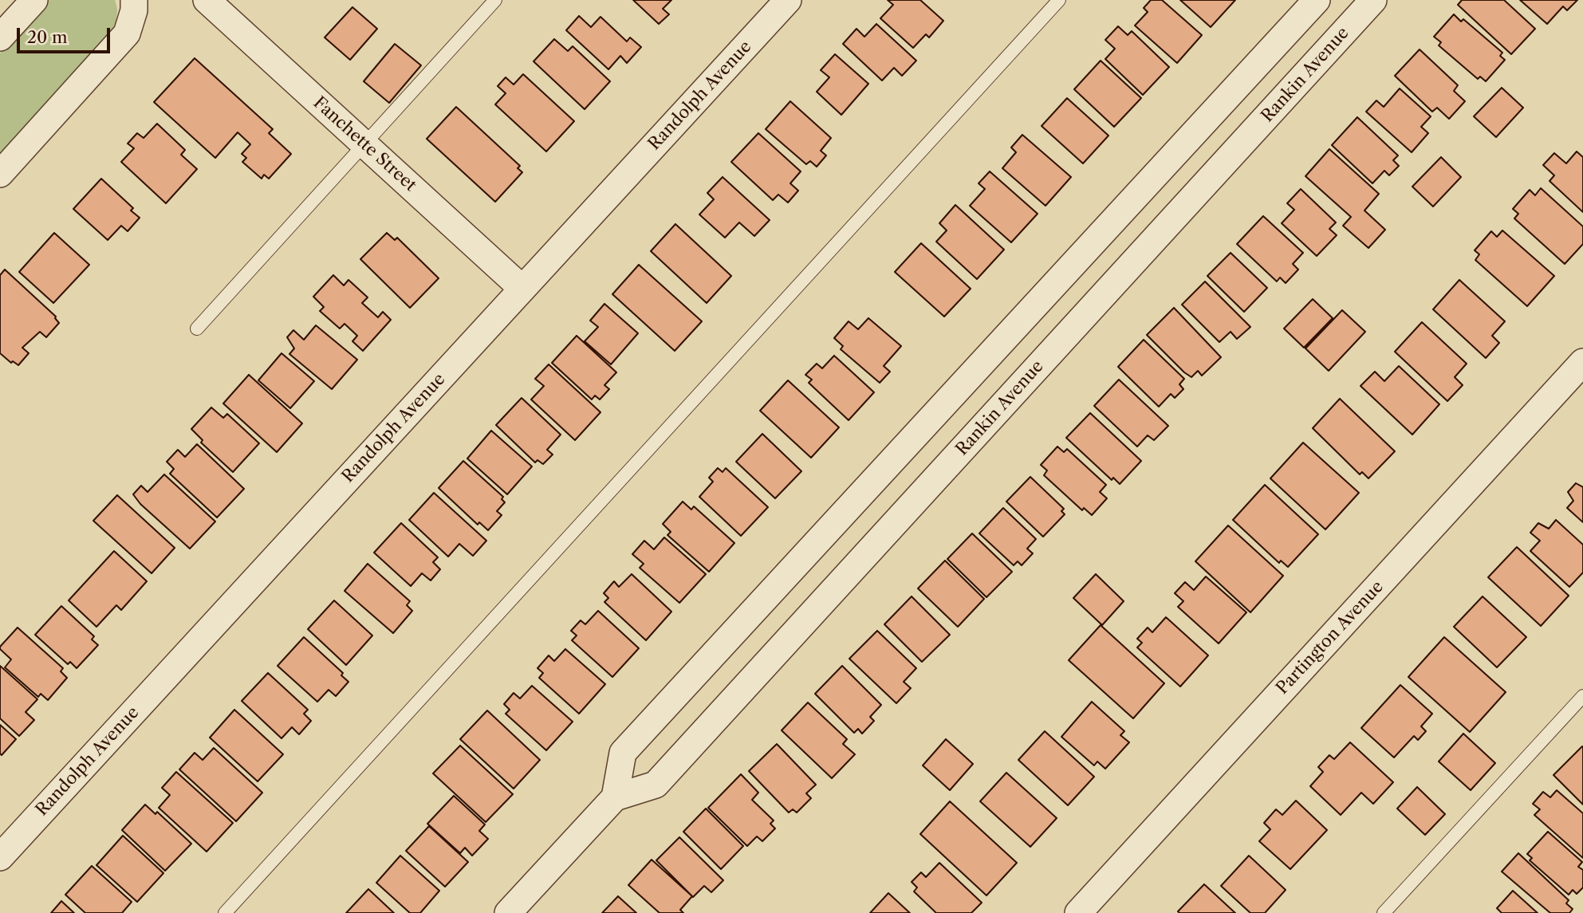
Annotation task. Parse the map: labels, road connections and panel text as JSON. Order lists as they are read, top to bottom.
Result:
{
  "streets": {
    "street": [
      "Rankin Avenue",
      "Randolph Avenue",
      "Fanchette Street",
      "Partington Avenue"
    ]
  },
  "crossings": [
    ["Randolph Avenue", "Fanchette Street"]
  ],
  "scale_bar": "20 m"
}
